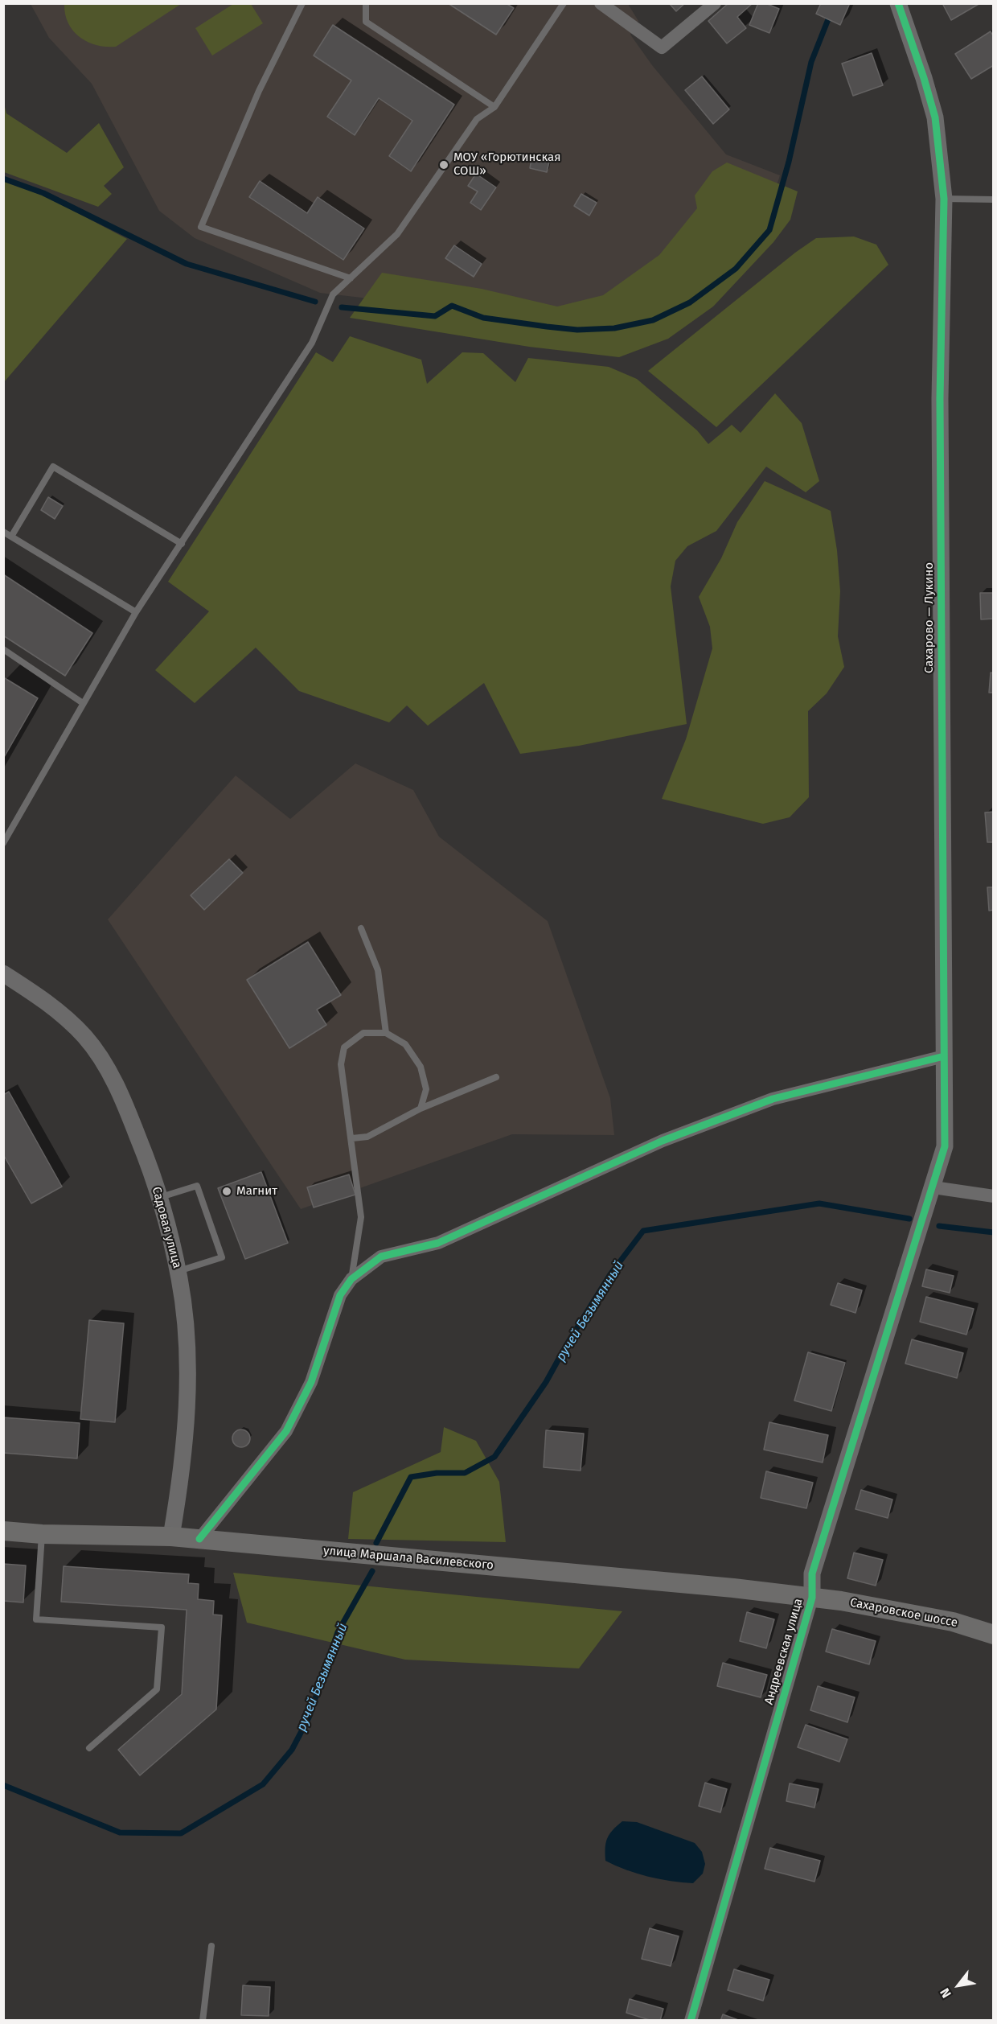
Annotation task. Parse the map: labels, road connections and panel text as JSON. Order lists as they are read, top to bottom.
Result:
{
  "streets": {
    "main road": ["улица Маршала Василевского", "Сахаровское шоссе"],
    "street": ["Сахарово — Лукино", "Садовая улица", "Андреевская улица"]
  },
  "crossings": [
    ["Сахарово — Лукино", "Андреевская улица"],
    ["Садовая улица", "улица Маршала Василевского"],
    ["улица Маршала Василевского", "Сахаровское шоссе"],
    ["улица Маршала Василевского", "Андреевская улица"],
    ["Сахаровское шоссе", "Андреевская улица"]
  ],
  "water": ["ручей Безымянный"],
  "places": ["МОУ «Горютинская СОШ»", "Магнит"],
  "north": "bottom left"
}
